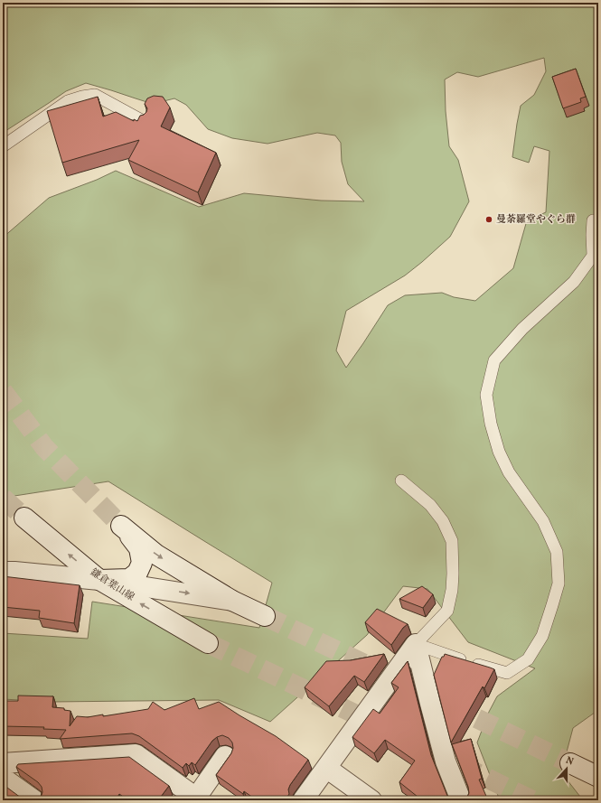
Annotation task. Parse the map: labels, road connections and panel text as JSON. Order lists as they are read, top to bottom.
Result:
{
  "streets": {
    "street": ["鎌倉葉山線"]
  },
  "places": ["曼荼羅堂やぐら群"],
  "north": "top"
}
